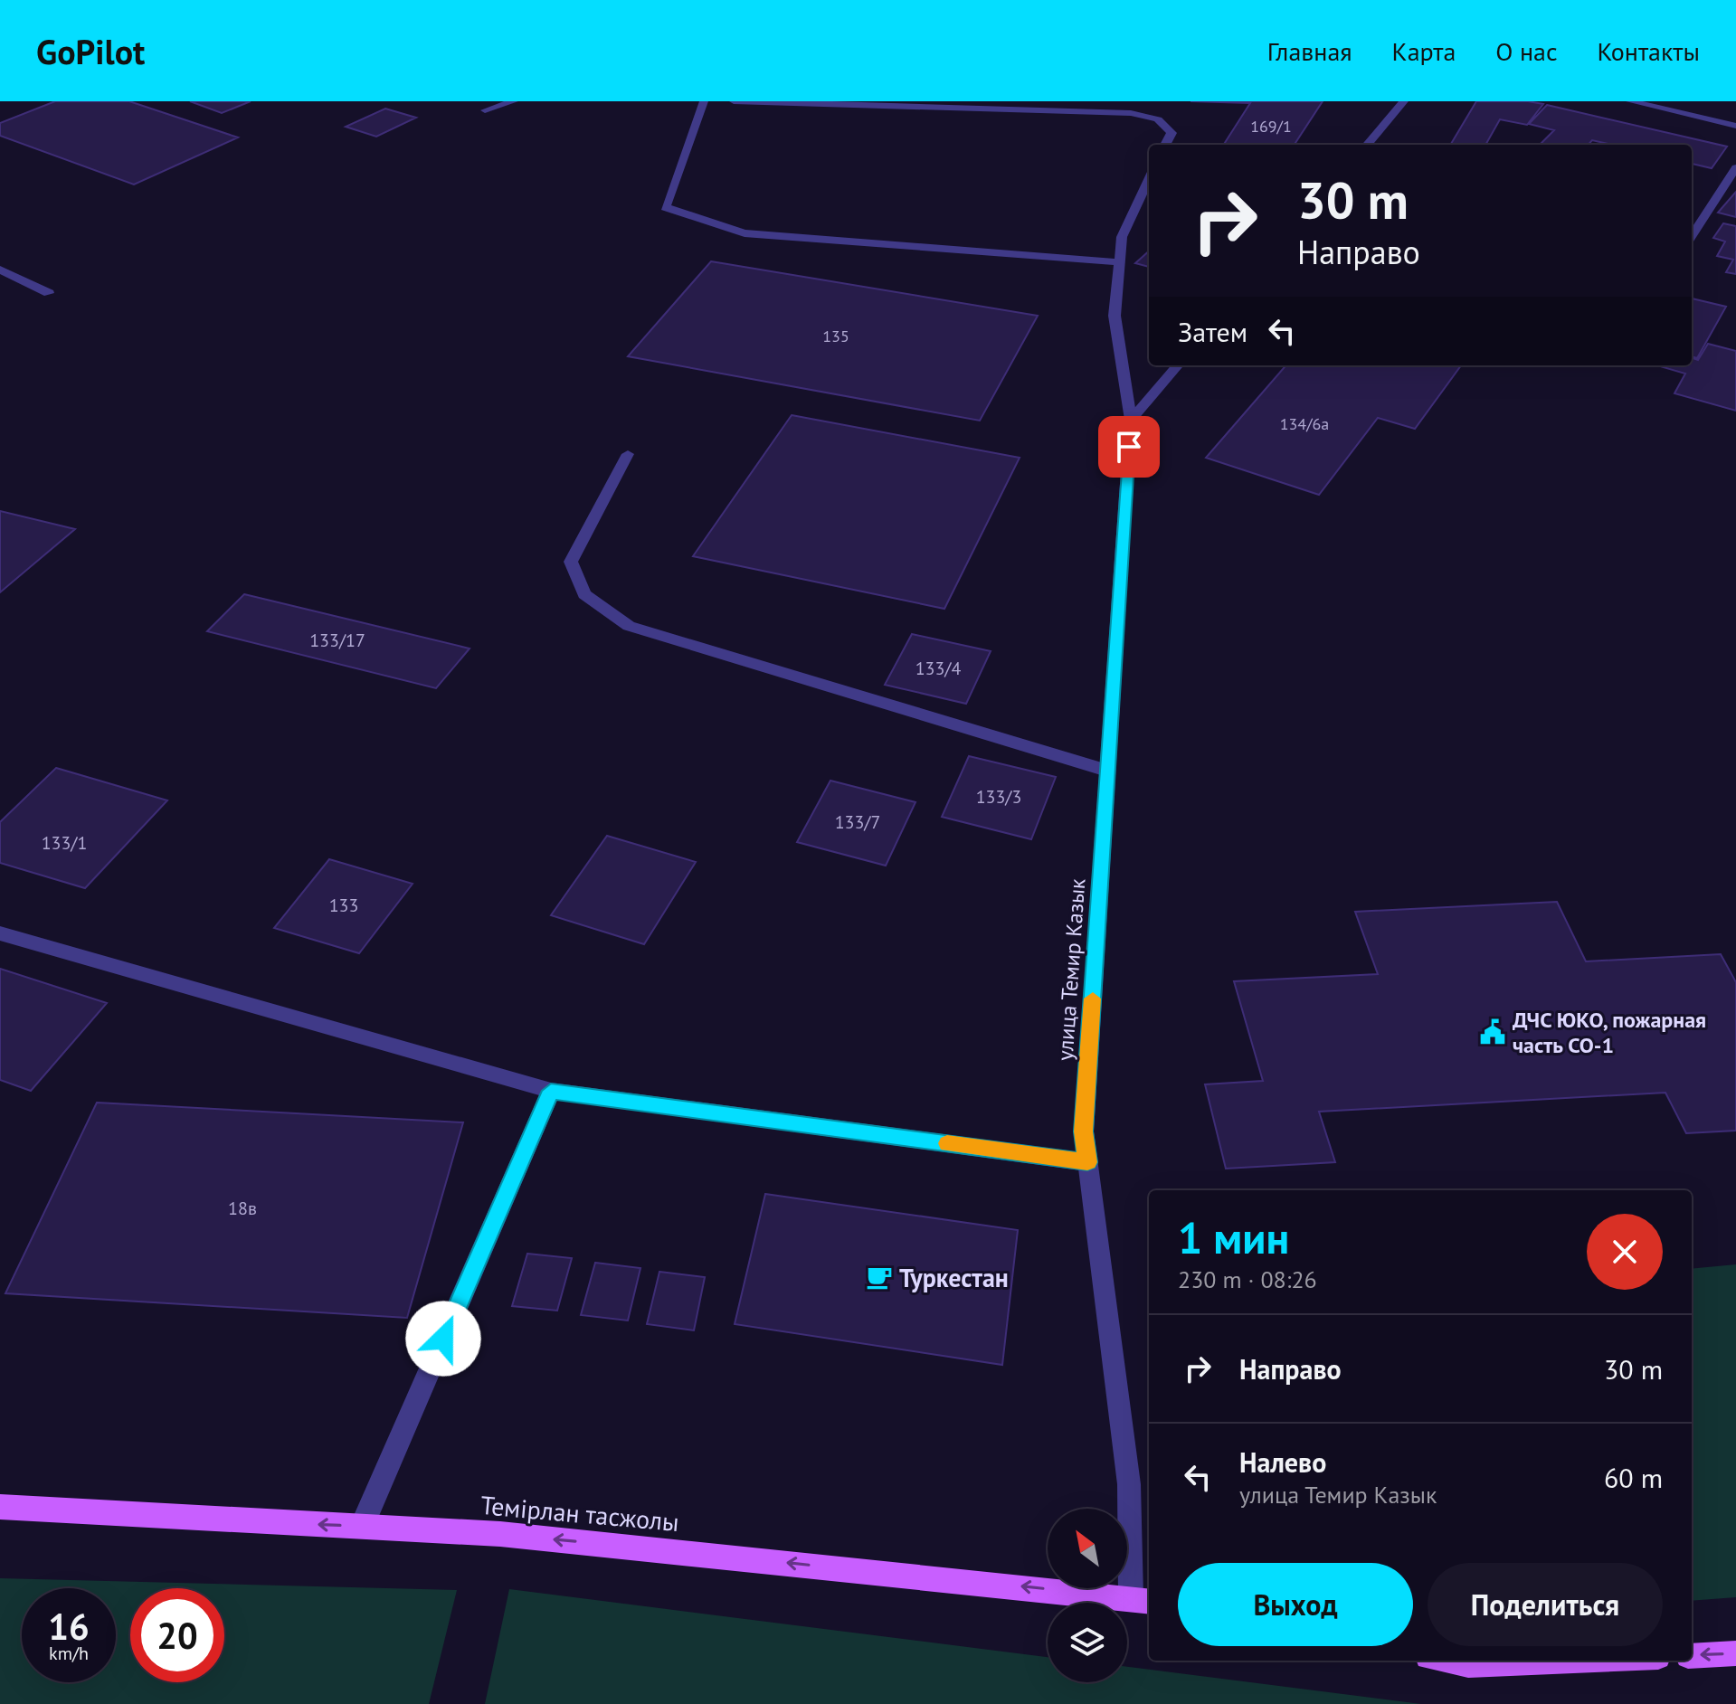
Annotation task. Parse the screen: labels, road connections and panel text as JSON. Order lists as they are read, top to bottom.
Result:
{
  "streets": {
    "main road": ["Темірлан тасжолы"],
    "street": ["улица Темир Казык"]
  },
  "crossings": [
    ["улица Темир Казык", "Темірлан тасжолы"]
  ],
  "one_way": ["Темірлан тасжолы"],
  "places": {
    "public building": ["ДЧС ЮКО, пожарная часть СО-1"],
    "cafe": ["Туркестан"]
  },
  "house_numbers": [
    "169/1",
    "135",
    "134/6а",
    "133/17",
    "133/4",
    "133/3",
    "133/7",
    "133/1",
    "133",
    "18в"
  ],
  "north": "top left",
  "page": {
    "header": "GoPilot",
    "nav": [
      "Главная",
      "Карта",
      "О нас",
      "Контакты"
    ],
    "turn": ["30 m", "Направо"],
    "then": "Затем",
    "heading": ["1 мин", "230 m · 08:26"],
    "list": [
      {
        "name": "Направо",
        "value": "30 m"
      },
      {
        "name": "Налево",
        "note": "улица Темир Казык",
        "value": "60 m"
      }
    ],
    "buttons": ["Выход", "Поделиться"],
    "speed": "16 km/h",
    "limit": "20"
  }
}
